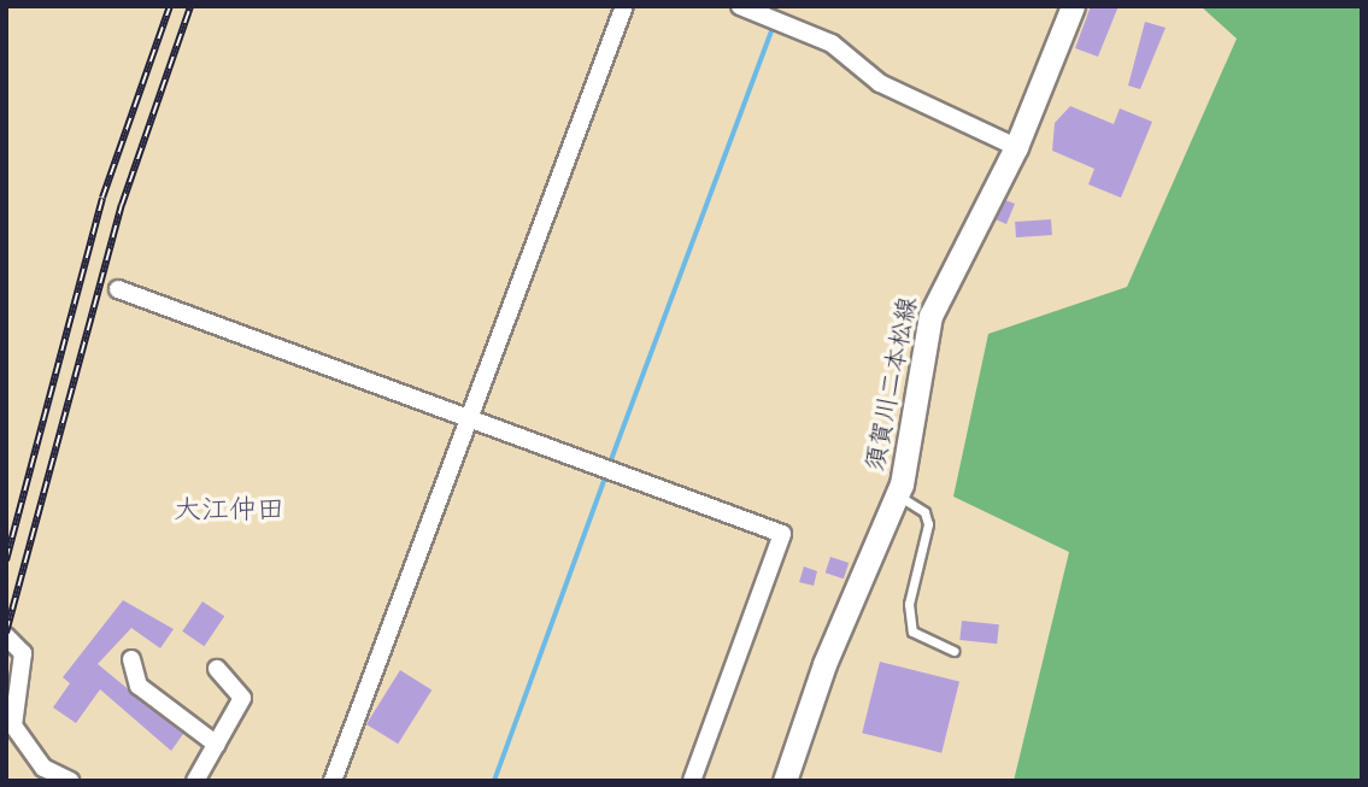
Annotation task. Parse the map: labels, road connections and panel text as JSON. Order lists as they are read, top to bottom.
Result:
{
  "streets": {
    "main road": ["須賀川二本松線"]
  },
  "districts": ["大江仲田"]
}
